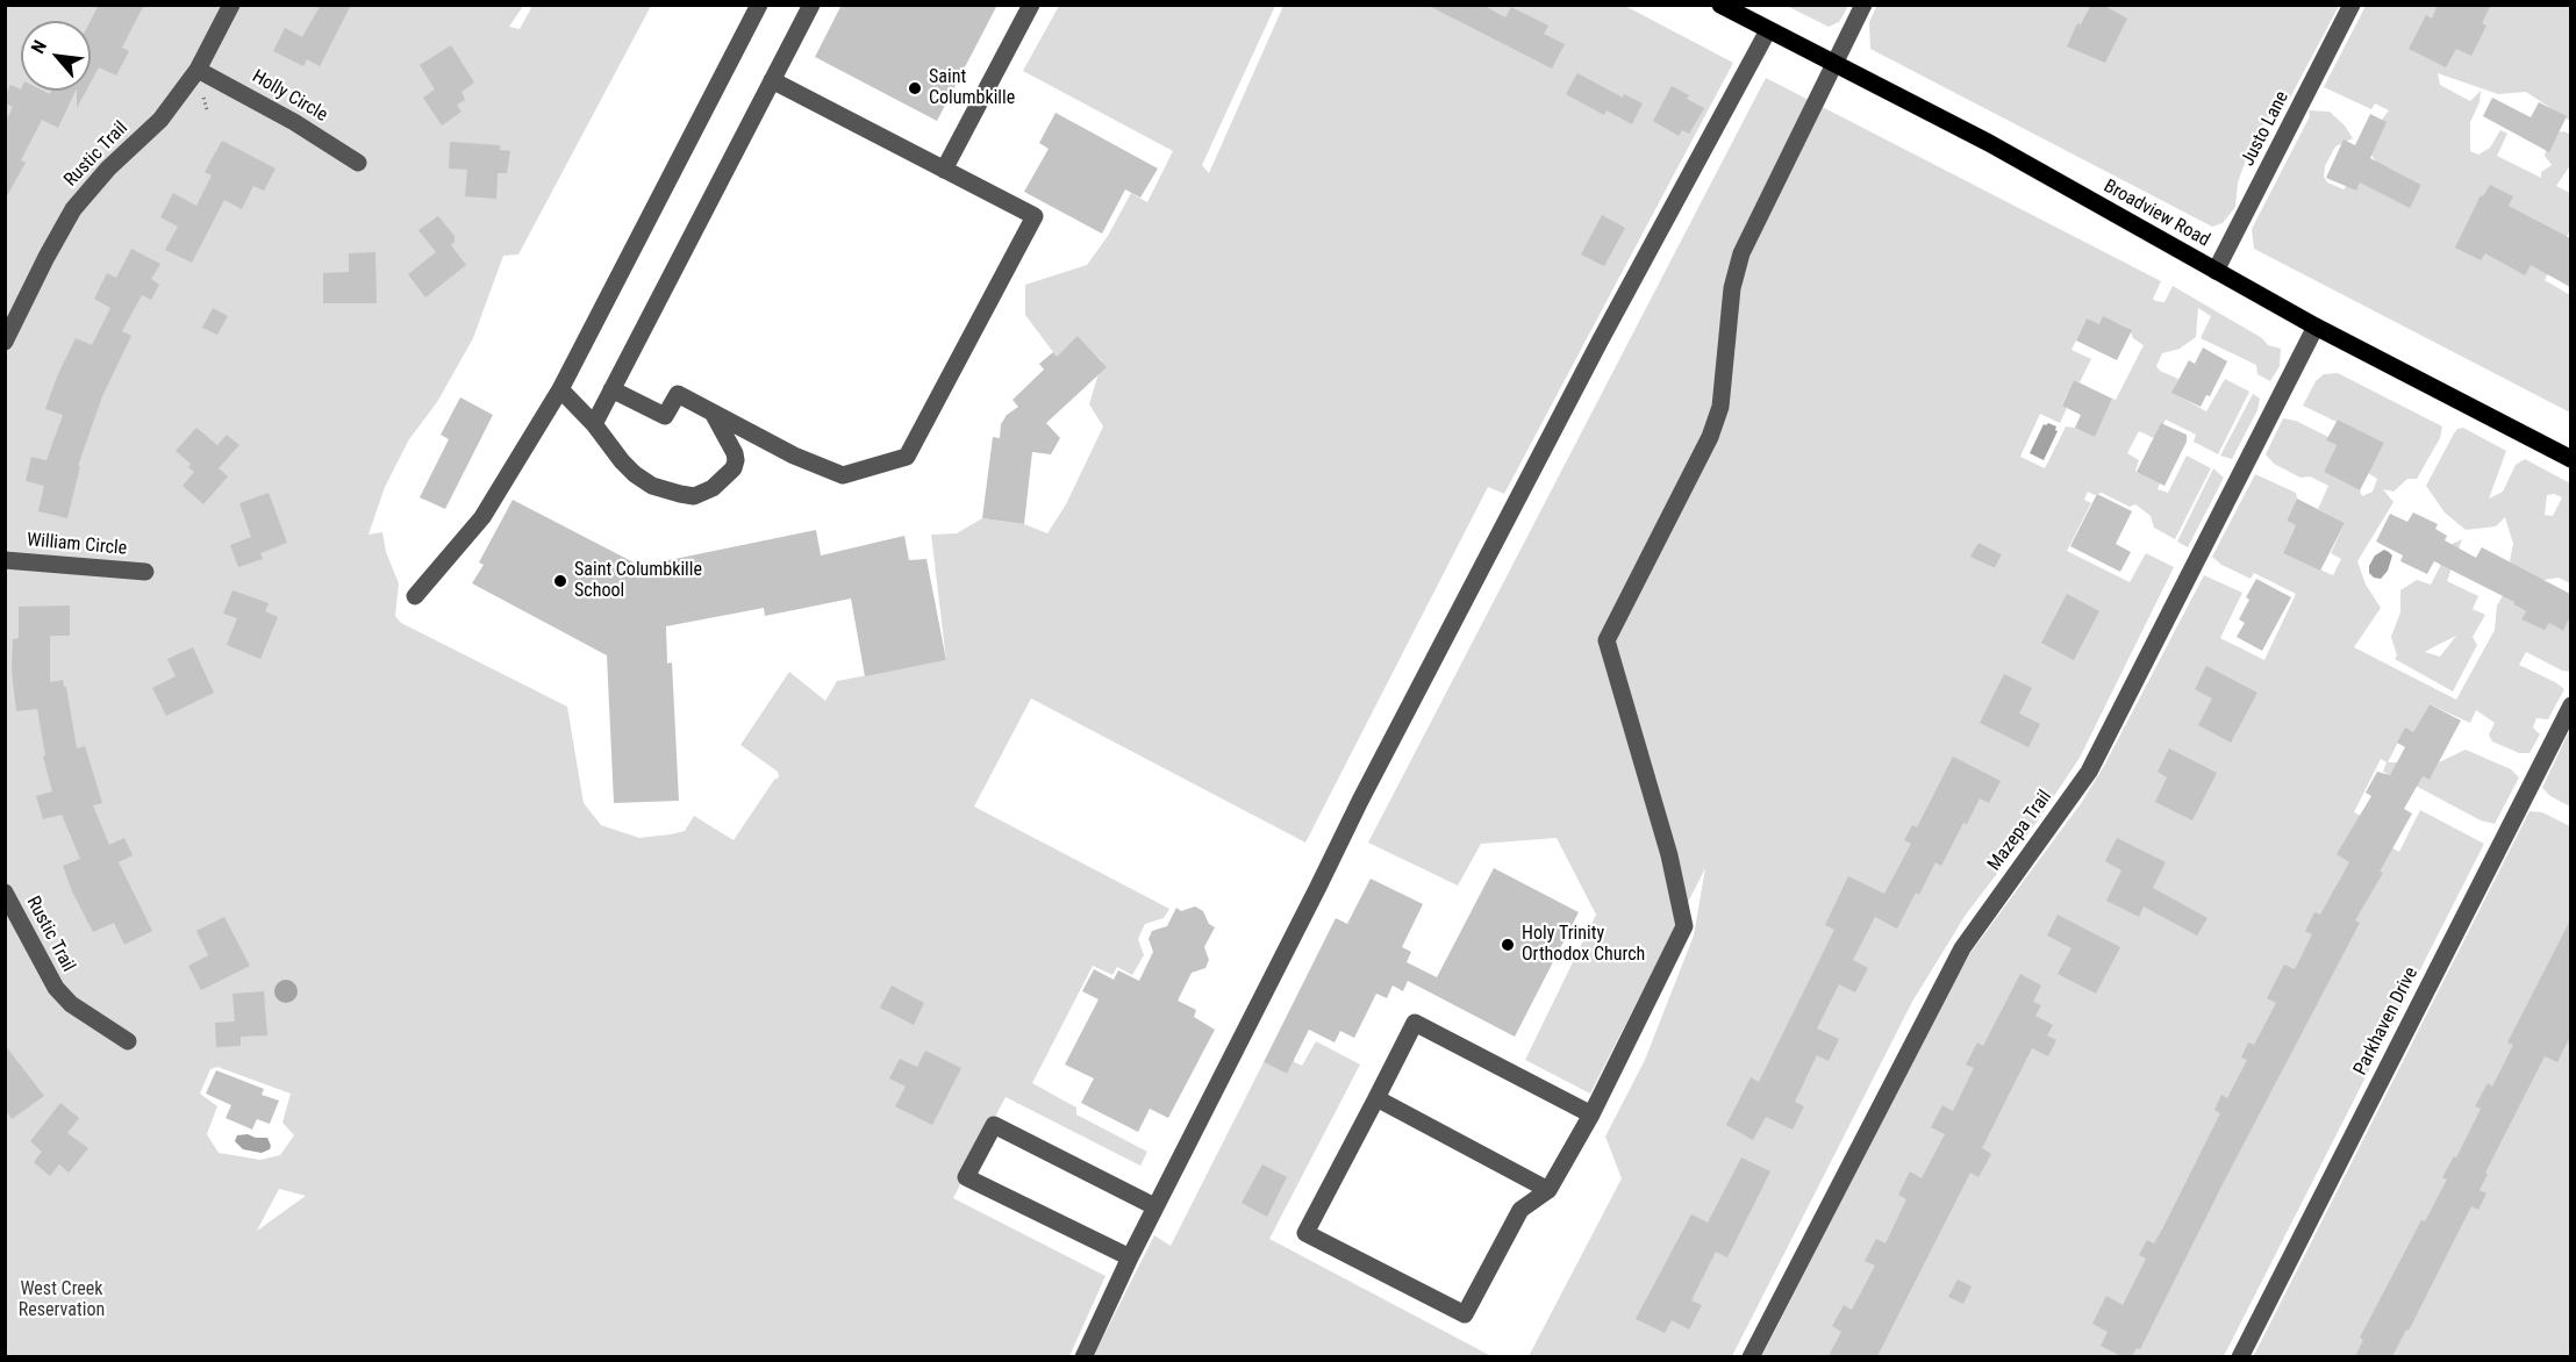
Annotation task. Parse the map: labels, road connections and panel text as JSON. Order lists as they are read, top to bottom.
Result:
{
  "streets": {
    "main road": ["Broadview Road"],
    "street": [
      "Holly Circle",
      "Justo Lane",
      "Rustic Trail",
      "William Circle",
      "Mazepa Trail",
      "Parkhaven Drive"
    ]
  },
  "crossings": [
    ["Holly Circle", "Rustic Trail"],
    ["Justo Lane", "Broadview Road"],
    ["Broadview Road", "Mazepa Trail"]
  ],
  "parks": ["West Creek Reservation"],
  "places": ["Saint Columbkille", "Saint Columbkille School", "Holy Trinity Orthodox Church"],
  "north": "top left"
}
